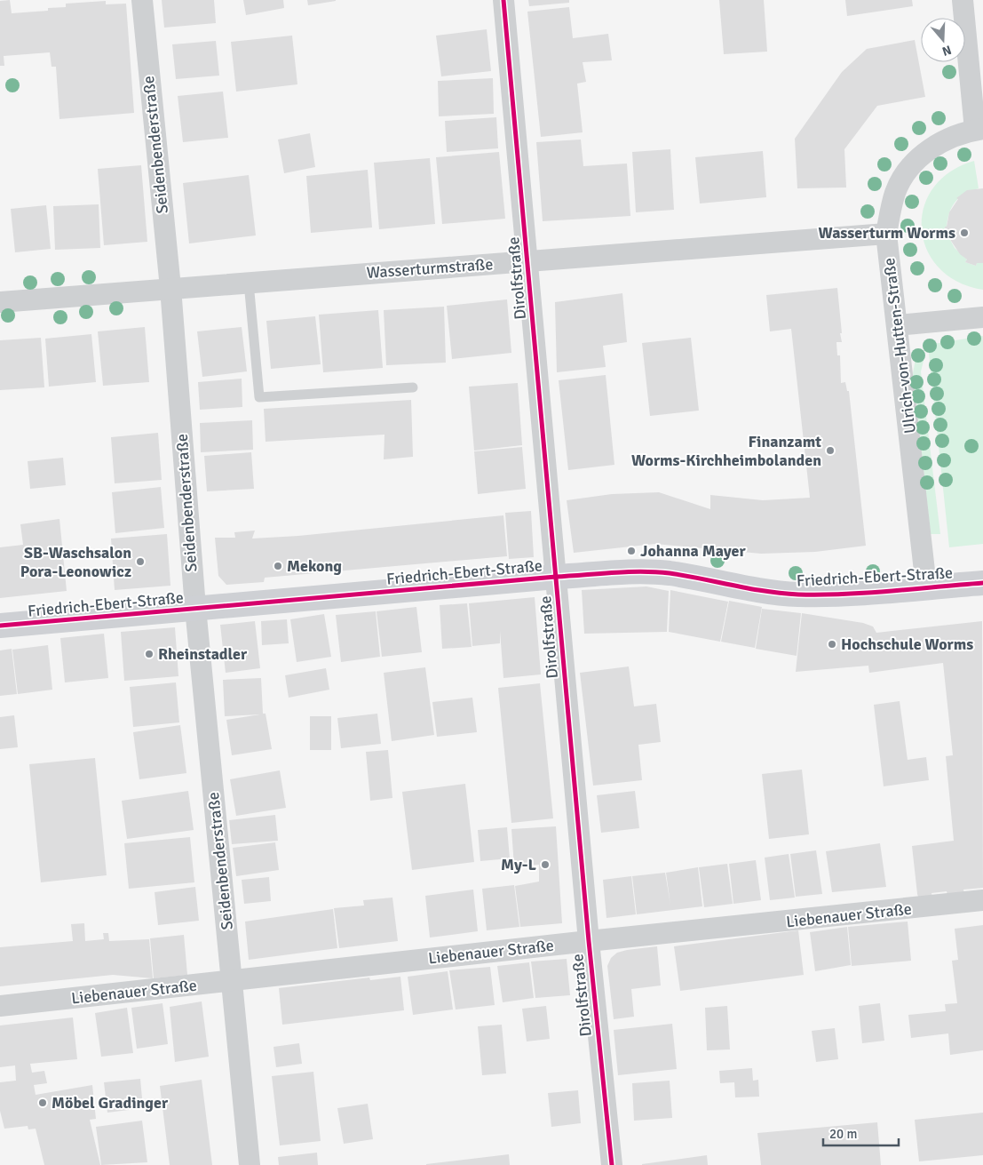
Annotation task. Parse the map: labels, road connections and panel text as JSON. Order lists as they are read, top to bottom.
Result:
{
  "streets": {
    "street": [
      "Seidenbenderstraße",
      "Wasserturmstraße",
      "Dirolfstraße",
      "Ulrich-von-Hutten-Straße",
      "Friedrich-Ebert-Straße",
      "Liebenauer Straße"
    ]
  },
  "crossings": [
    ["Seidenbenderstraße", "Wasserturmstraße"],
    ["Seidenbenderstraße", "Friedrich-Ebert-Straße"],
    ["Seidenbenderstraße", "Liebenauer Straße"],
    ["Wasserturmstraße", "Dirolfstraße"],
    ["Wasserturmstraße", "Ulrich-von-Hutten-Straße"],
    ["Dirolfstraße", "Friedrich-Ebert-Straße"],
    ["Dirolfstraße", "Liebenauer Straße"],
    ["Ulrich-von-Hutten-Straße", "Friedrich-Ebert-Straße"]
  ],
  "places": [
    "Wasserturm Worms",
    "Finanzamt Worms-Kirchheimbolanden",
    "Johanna Mayer",
    "SB-Waschsalon Pora-Leonowicz",
    "Mekong",
    "Hochschule Worms",
    "Rheinstadler",
    "My-L",
    "Möbel Gradinger"
  ],
  "scale_bar": "20 m",
  "north": "bottom"
}
